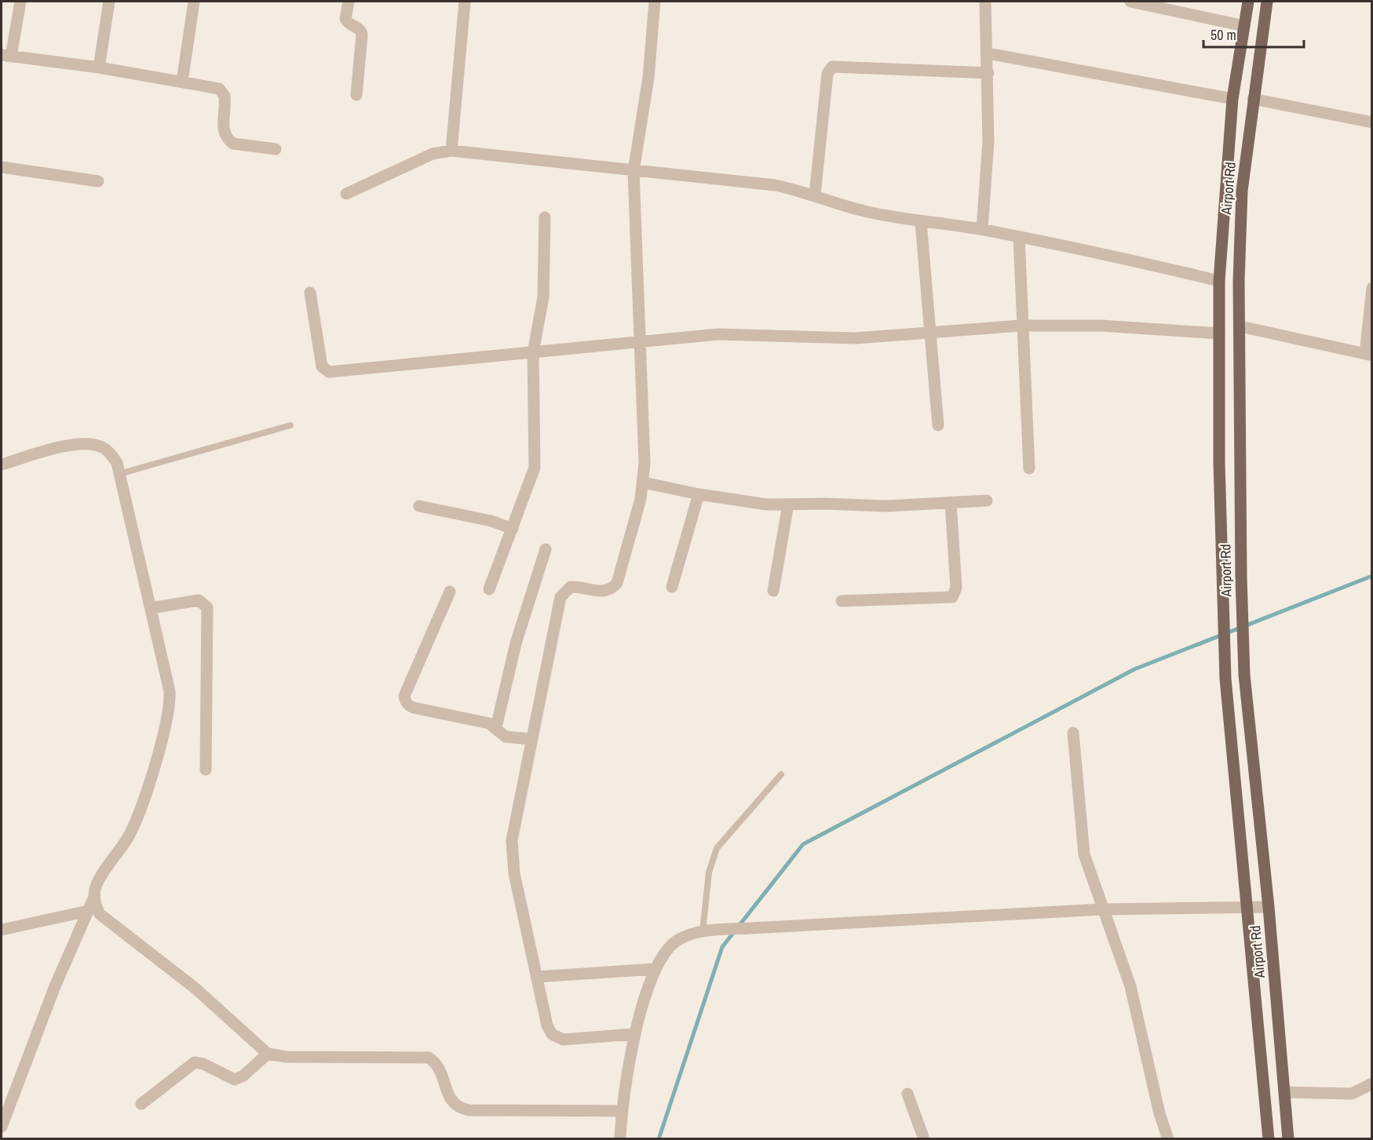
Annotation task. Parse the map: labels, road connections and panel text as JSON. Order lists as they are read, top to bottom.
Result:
{
  "streets": {
    "main road": ["Airport Rd"]
  },
  "scale_bar": "50 m"
}
